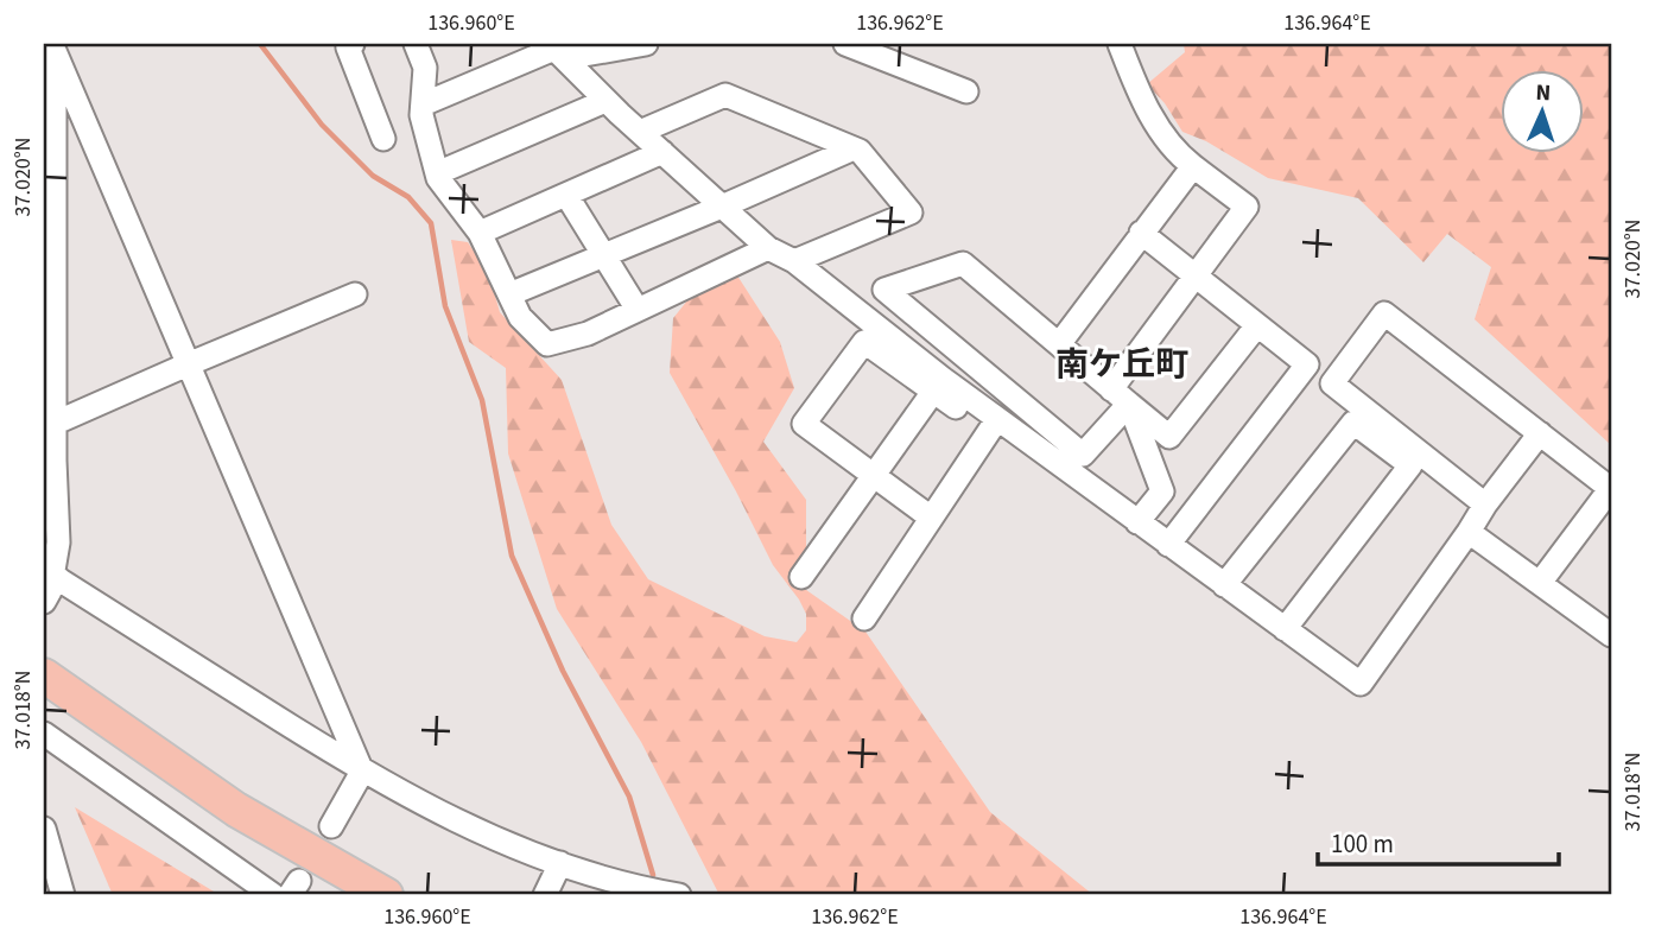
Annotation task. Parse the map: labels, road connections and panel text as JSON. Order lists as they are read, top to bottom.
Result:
{
  "districts": ["南ケ丘町"],
  "scale_bar": "100 m",
  "north": "top",
  "coordinates": [
    "136.960°E",
    "136.962°E",
    "136.964°E",
    "37.020°N",
    "37.018°N"
  ]
}
